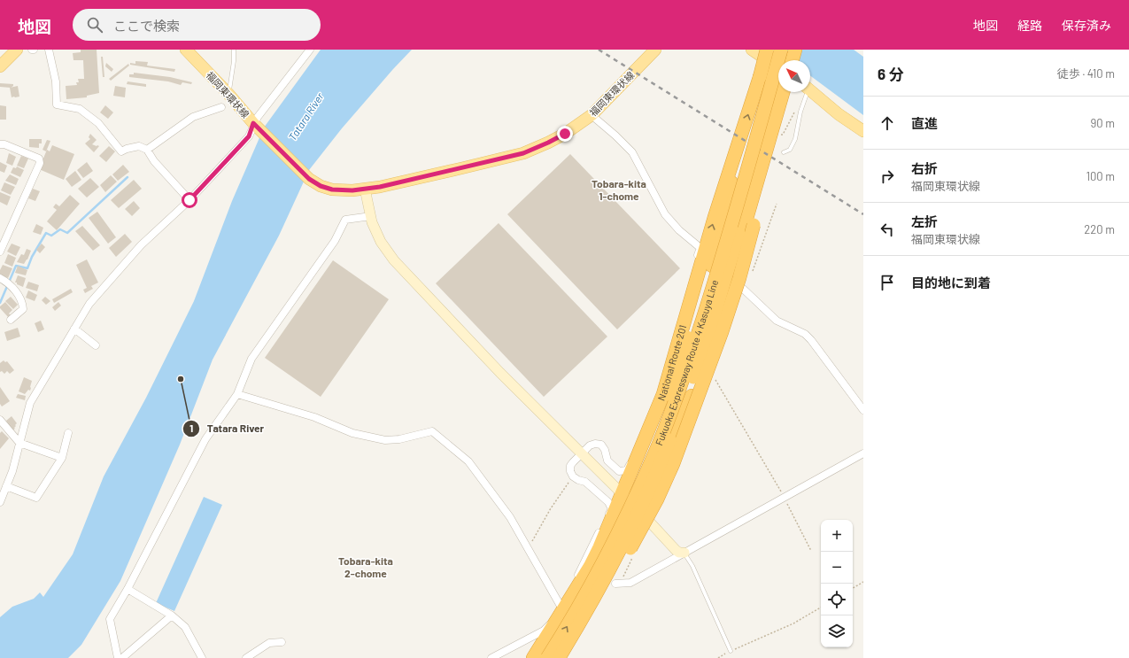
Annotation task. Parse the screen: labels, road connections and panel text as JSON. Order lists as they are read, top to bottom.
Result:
{
  "streets": {
    "highway": ["National Route 201", "Fukuoka Expressway Route 4 Kasuya Line"],
    "main road": ["福岡東環状線"]
  },
  "districts": ["Tobara-kita 1-chome", "Tobara-kita 2-chome"],
  "water": ["Tatara River"],
  "places": ["Tatara River"],
  "north": "top left",
  "page": {
    "header": "地図",
    "search": "ここで検索",
    "nav": ["地図", "経路", "保存済み"],
    "heading": ["6 分", "徒歩 · 410 m"],
    "list": [
      ["直進", "90 m"],
      ["右折", "福岡東環状線", "100 m"],
      ["左折", "福岡東環状線", "220 m"],
      "目的地に到着"
    ],
    "map_buttons": ["+", "−"]
  }
}
